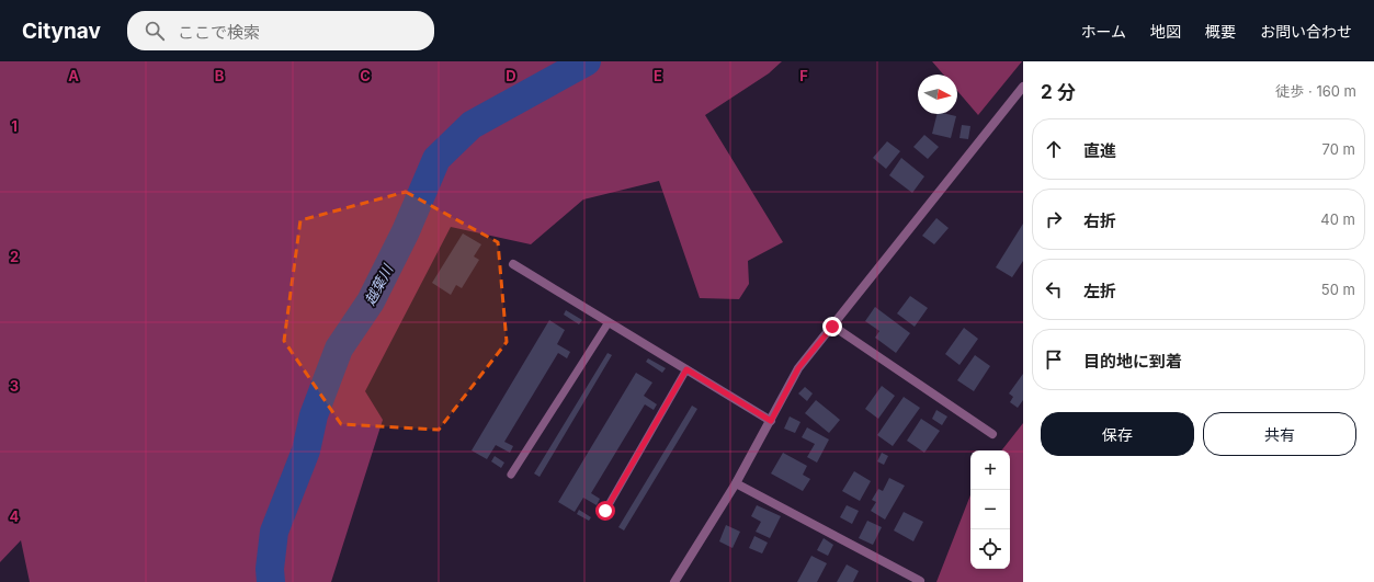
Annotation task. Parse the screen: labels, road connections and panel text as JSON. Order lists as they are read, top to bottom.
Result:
{
  "water": ["越葉川"],
  "north": "right",
  "page": {
    "header": "Citynav",
    "search": "ここで検索",
    "nav": [
      "ホーム",
      "地図",
      "概要",
      "お問い合わせ"
    ],
    "heading": ["2 分", "徒歩 · 160 m"],
    "list": [
      ["直進", "70 m"],
      ["右折", "40 m"],
      ["左折", "50 m"],
      "目的地に到着"
    ],
    "buttons": ["保存", "共有"],
    "map_buttons": ["+", "−"]
  },
  "grid": {
    "columns": [
      "A",
      "B",
      "C",
      "D",
      "E",
      "F"
    ],
    "rows": [
      "1",
      "2",
      "3",
      "4"
    ]
  }
}
